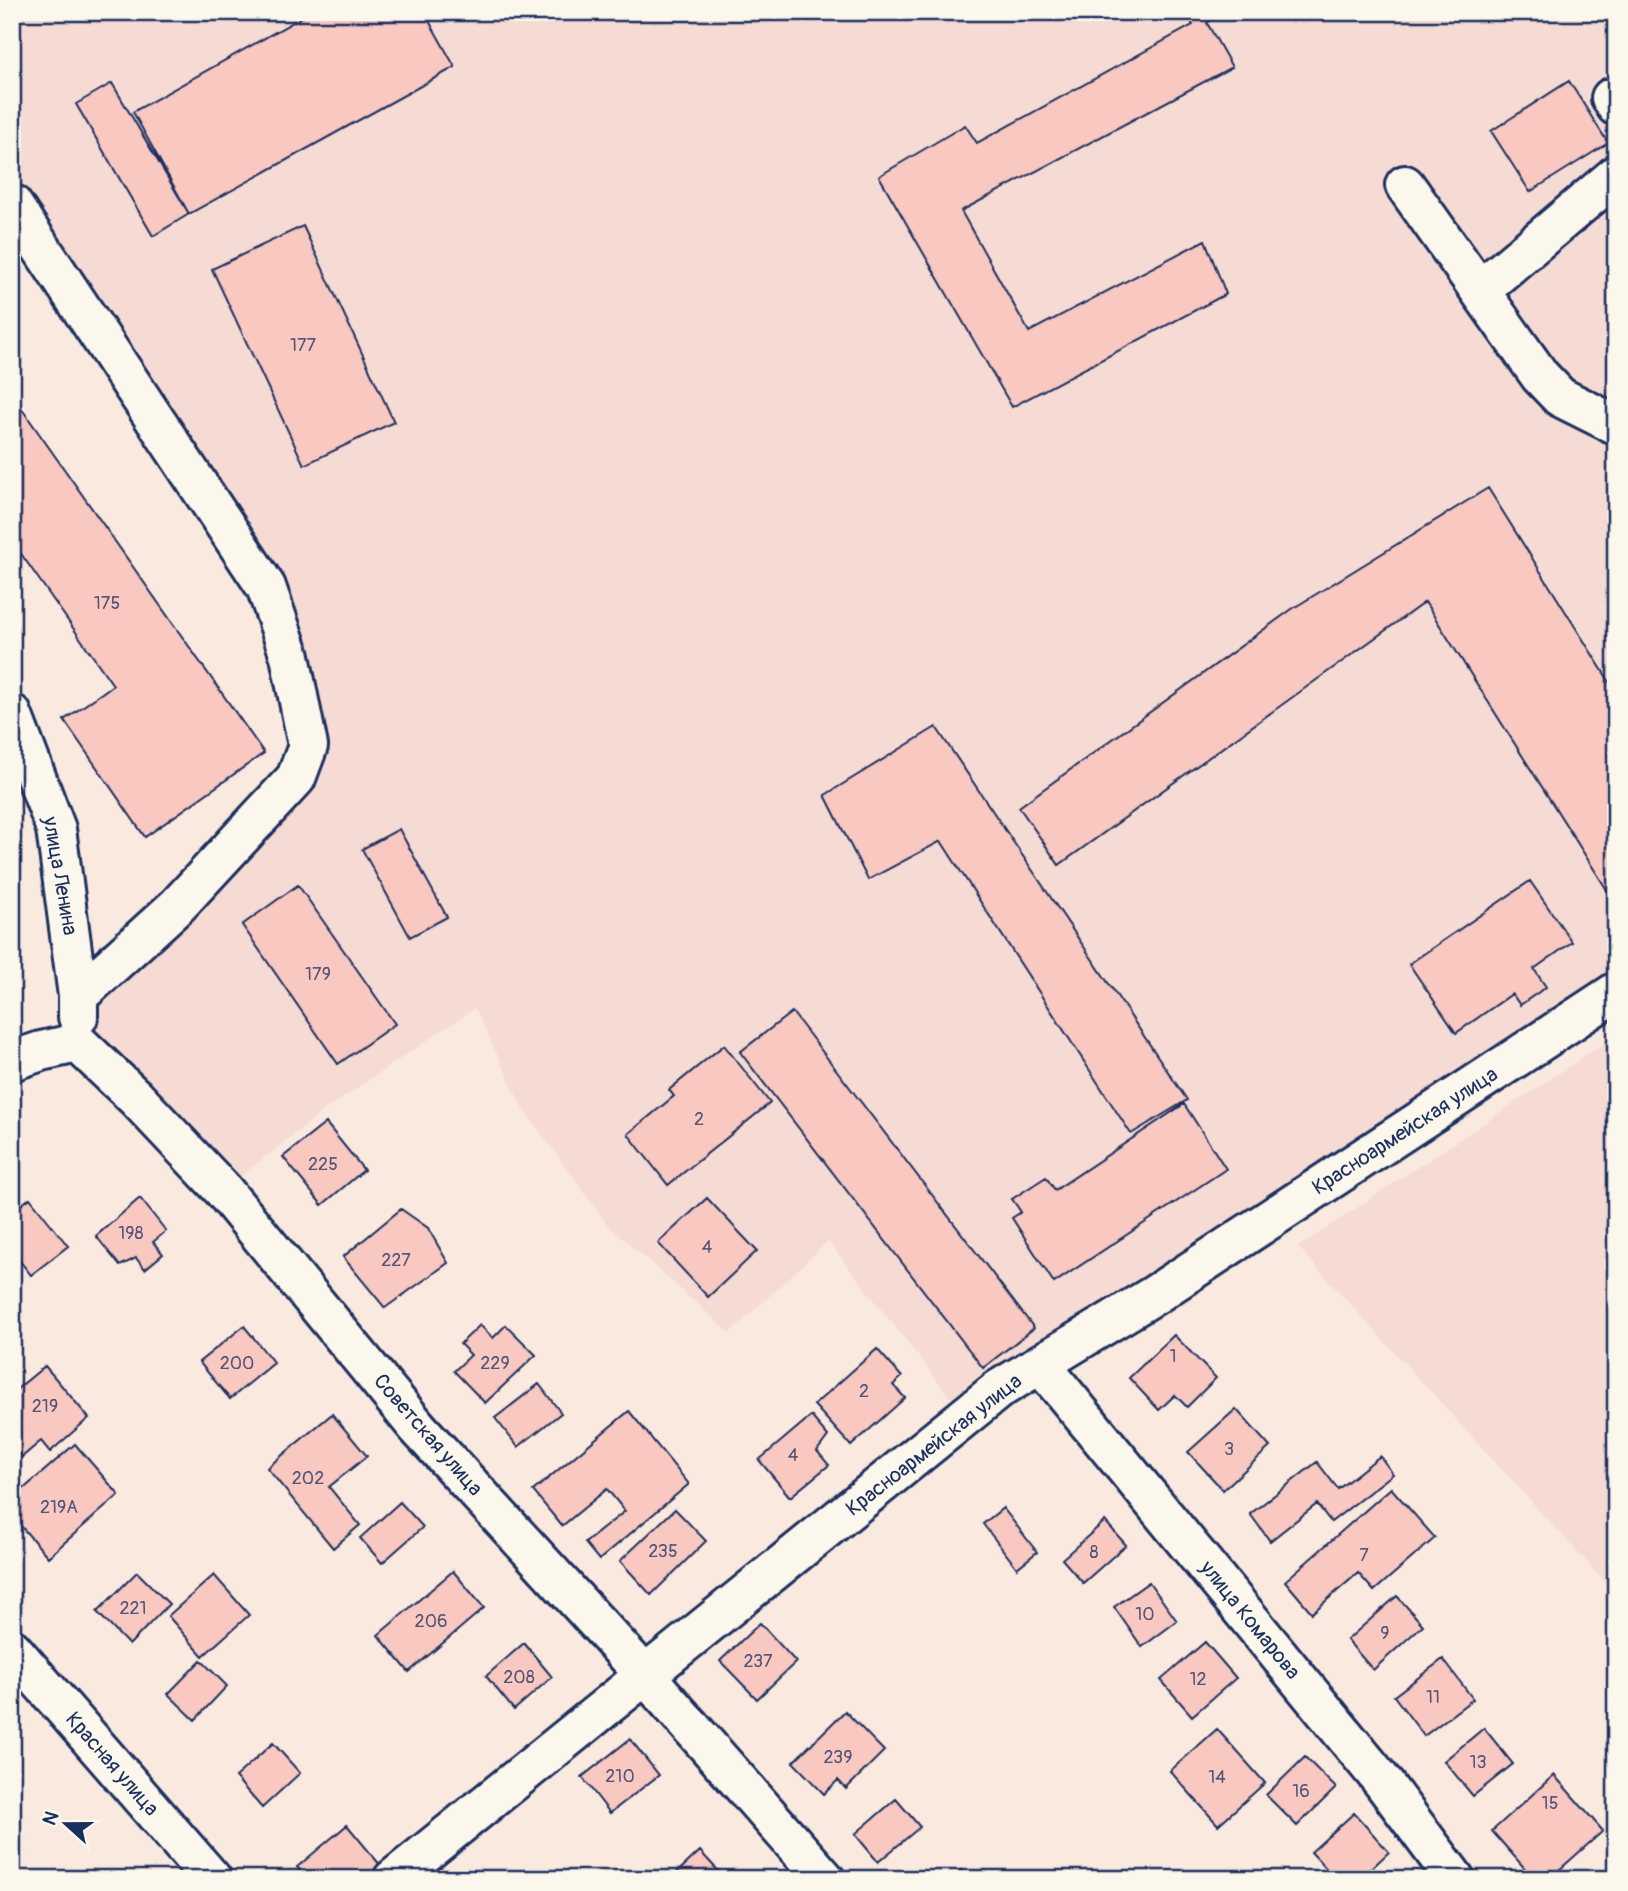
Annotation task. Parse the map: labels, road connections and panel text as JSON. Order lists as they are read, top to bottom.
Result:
{
  "streets": {
    "street": [
      "улица Ленина",
      "Красноармейская улица",
      "Советская улица",
      "улица Комарова",
      "Красная улица"
    ]
  },
  "crossings": [
    ["улица Ленина", "Советская улица"],
    ["Красноармейская улица", "Советская улица"],
    ["Красноармейская улица", "улица Комарова"]
  ],
  "house_numbers": [
    "177",
    "175",
    "179",
    "2",
    "225",
    "198",
    "4",
    "227",
    "1",
    "200",
    "229",
    "2",
    "219",
    "3",
    "4",
    "202",
    "219А",
    "235",
    "8",
    "7",
    "221",
    "10",
    "206",
    "9",
    "237",
    "208",
    "12",
    "11",
    "239",
    "13",
    "210",
    "14",
    "16",
    "15"
  ],
  "north": "left"
}
